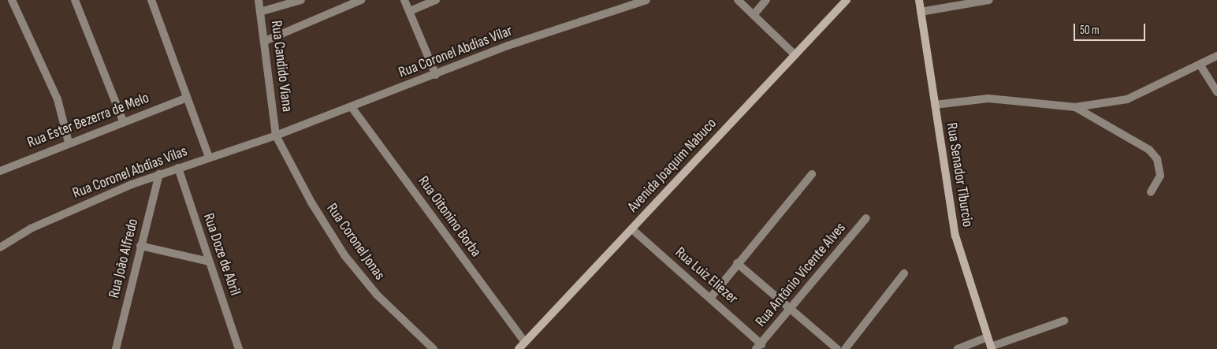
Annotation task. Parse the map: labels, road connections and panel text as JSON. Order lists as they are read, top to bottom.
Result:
{
  "streets": {
    "street": [
      "Rua Coronel Abdias Vilar",
      "Rua Candido Viana",
      "Rua Ester Bezerra de Melo",
      "Avenida Joaquim Nabuco",
      "Rua Coronel Abdias Vilas",
      "Rua Senador Tiburcio",
      "Rua Oitonino Borba",
      "Rua Coronel Jonas",
      "Rua Doze de Abril",
      "Rua João Alfredo",
      "Rua Antônio Vicente Alves",
      "Rua Luiz Eliezer"
    ]
  },
  "crossings": [
    ["Rua Coronel Abdias Vilar", "Rua Candido Viana"],
    ["Rua Coronel Abdias Vilar", "Rua Coronel Abdias Vilas"],
    ["Rua Coronel Abdias Vilar", "Rua Oitonino Borba"],
    ["Rua Coronel Abdias Vilar", "Rua Coronel Jonas"],
    ["Rua Candido Viana", "Rua Coronel Abdias Vilas"],
    ["Rua Candido Viana", "Rua Coronel Jonas"],
    ["Avenida Joaquim Nabuco", "Rua Oitonino Borba"],
    ["Avenida Joaquim Nabuco", "Rua Luiz Eliezer"],
    ["Rua Coronel Abdias Vilas", "Rua Coronel Jonas"],
    ["Rua Coronel Abdias Vilas", "Rua Doze de Abril"],
    ["Rua Coronel Abdias Vilas", "Rua João Alfredo"],
    ["Rua Antônio Vicente Alves", "Rua Luiz Eliezer"]
  ],
  "scale_bar": "50 m"
}
